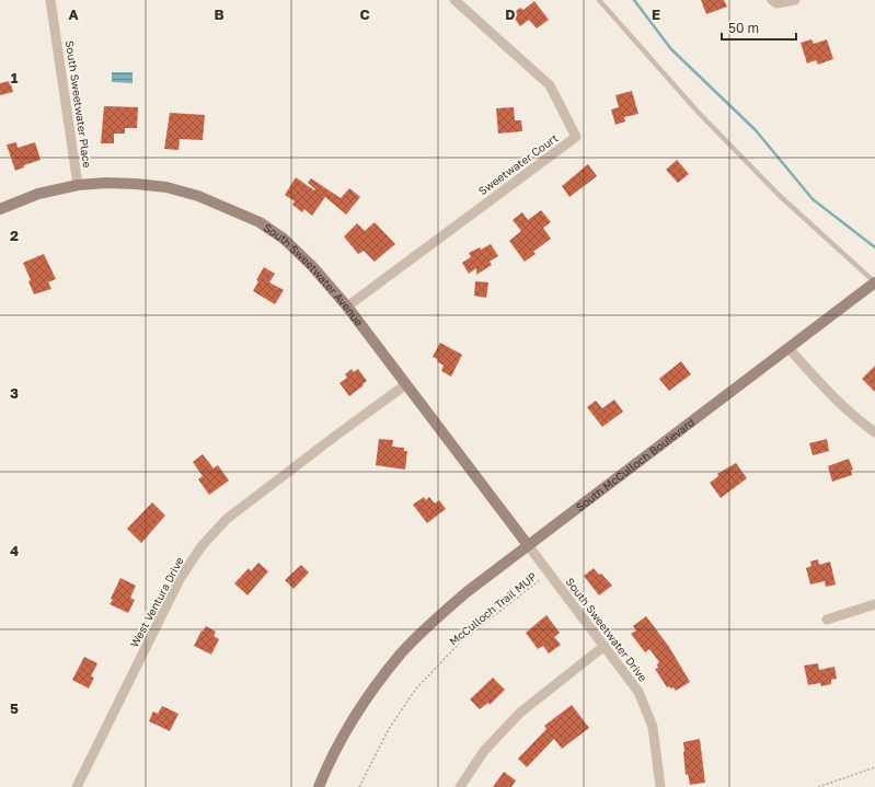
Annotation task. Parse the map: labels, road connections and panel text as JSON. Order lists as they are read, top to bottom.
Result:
{
  "streets": {
    "main road": ["South Sweetwater Avenue", "South McCulloch Boulevard"],
    "street": [
      "South Sweetwater Place",
      "Sweetwater Court",
      "West Ventura Drive",
      "South Sweetwater Drive"
    ],
    "path": ["McCulloch Trail MUP"]
  },
  "crossings": [
    ["South Sweetwater Place", "South Sweetwater Avenue"],
    ["Sweetwater Court", "South Sweetwater Avenue"],
    ["South Sweetwater Avenue", "South McCulloch Boulevard"],
    ["South Sweetwater Avenue", "West Ventura Drive"],
    ["South Sweetwater Avenue", "South Sweetwater Drive"],
    ["South McCulloch Boulevard", "South Sweetwater Drive"],
    ["McCulloch Trail MUP", "South Sweetwater Drive"]
  ],
  "scale_bar": "50 m",
  "grid": {
    "columns": [
      "A",
      "B",
      "C",
      "D",
      "E"
    ],
    "rows": [
      "1",
      "2",
      "3",
      "4",
      "5"
    ]
  }
}
